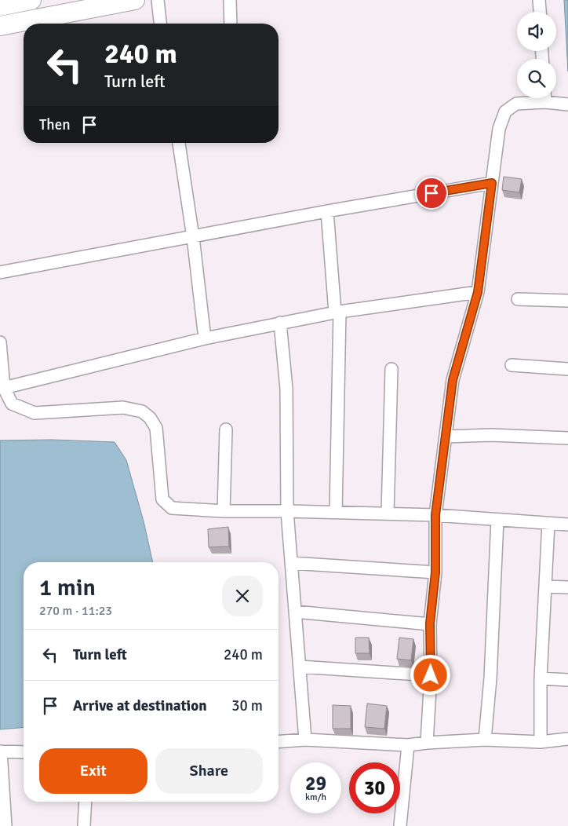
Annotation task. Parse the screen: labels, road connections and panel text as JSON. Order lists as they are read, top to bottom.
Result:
{
  "page": {
    "turn": ["240 m", "Turn left"],
    "then": "Then",
    "heading": ["1 min", "270 m · 11:23"],
    "list": [
      {
        "name": "Turn left",
        "value": "240 m"
      },
      {
        "name": "Arrive at destination",
        "value": "30 m"
      }
    ],
    "buttons": ["Exit", "Share"],
    "speed": "29 km/h",
    "limit": "30"
  }
}
